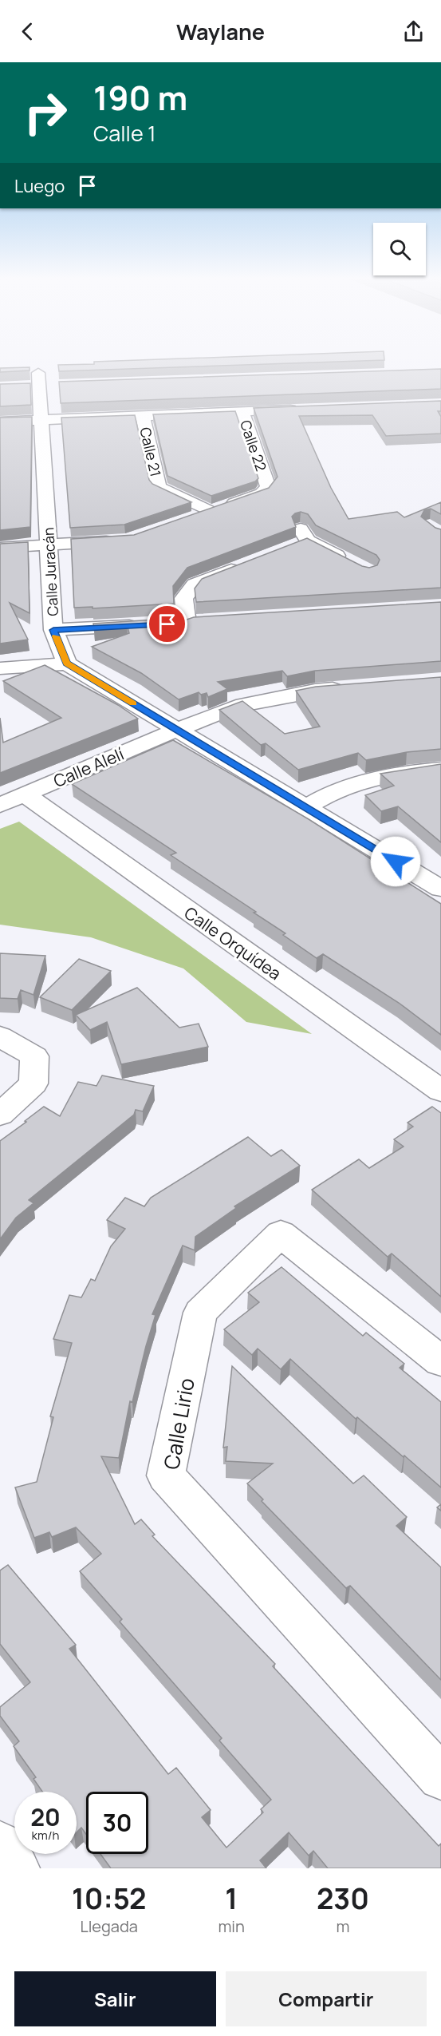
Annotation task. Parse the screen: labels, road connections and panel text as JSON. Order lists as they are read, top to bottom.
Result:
{
  "streets": {
    "street": [
      "Calle 22",
      "Calle 21",
      "Calle Juracán",
      "Calle Alelí",
      "Calle Orquídea",
      "Calle Lirio"
    ]
  },
  "crossings": [
    ["Calle 22", "Calle 21"],
    ["Calle Alelí", "Calle Orquídea"]
  ],
  "page": {
    "header": "Waylane",
    "turn": ["190 m", "Calle 1"],
    "then": "Luego",
    "speed": "20 km/h",
    "limit": "30",
    "eta": [
      "10:52",
      "Llegada",
      "1",
      "min",
      "230",
      "m"
    ],
    "buttons": ["Salir", "Compartir"]
  }
}
